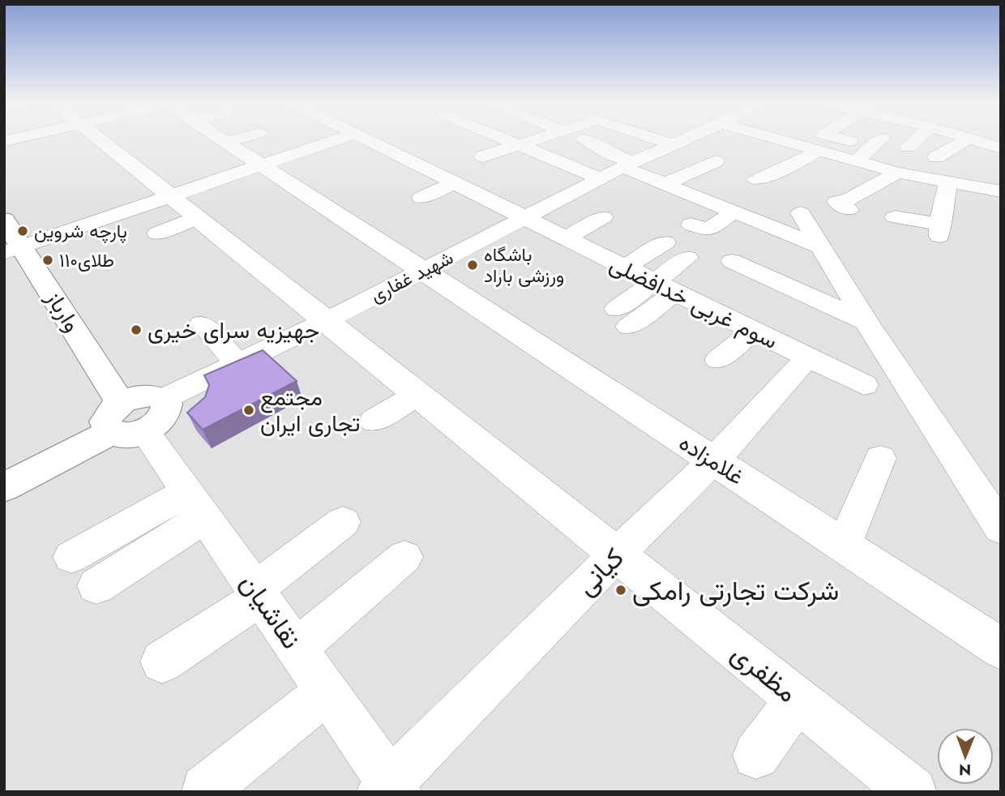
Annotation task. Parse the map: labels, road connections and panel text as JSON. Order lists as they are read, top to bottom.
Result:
{
  "streets": {
    "main road": ["شهید غفاری", "وارباز"],
    "street": [
      "سوم غربی خدافضلی",
      "غلامزاده",
      "کیانی",
      "نقاشیان",
      "مظفری"
    ]
  },
  "crossings": [
    ["شهید غفاری", "سوم غربی خدافضلی"],
    ["شهید غفاری", "وارباز"],
    ["شهید غفاری", "غلامزاده"],
    ["شهید غفاری", "نقاشیان"],
    ["شهید غفاری", "مظفری"],
    ["سوم غربی خدافضلی", "کیانی"],
    ["وارباز", "نقاشیان"],
    ["غلامزاده", "کیانی"],
    ["کیانی", "نقاشیان"],
    ["کیانی", "مظفری"]
  ],
  "places": [
    "پارچه شروین",
    "طلای۱۱۰",
    "باشگاه ورزشی باراد",
    "جهیزیه سرای خیری",
    "مجتمع تجاری ایران",
    "شرکت تجارتی رامکی"
  ],
  "north": "bottom"
}
